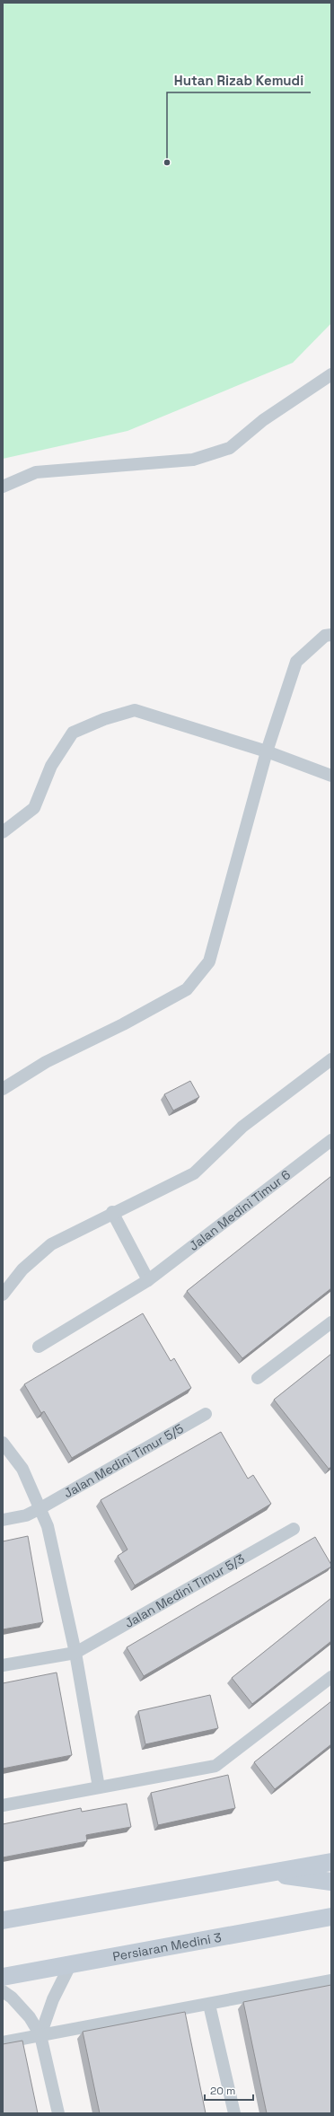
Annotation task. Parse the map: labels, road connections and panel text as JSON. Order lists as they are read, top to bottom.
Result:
{
  "streets": {
    "street": [
      "Jalan Medini Timur 6",
      "Jalan Medini Timur 5/5",
      "Jalan Medini Timur 5/3",
      "Persiaran Medini 3"
    ]
  },
  "places": ["Hutan Rizab Kemudi"],
  "scale_bar": "20 m"
}
